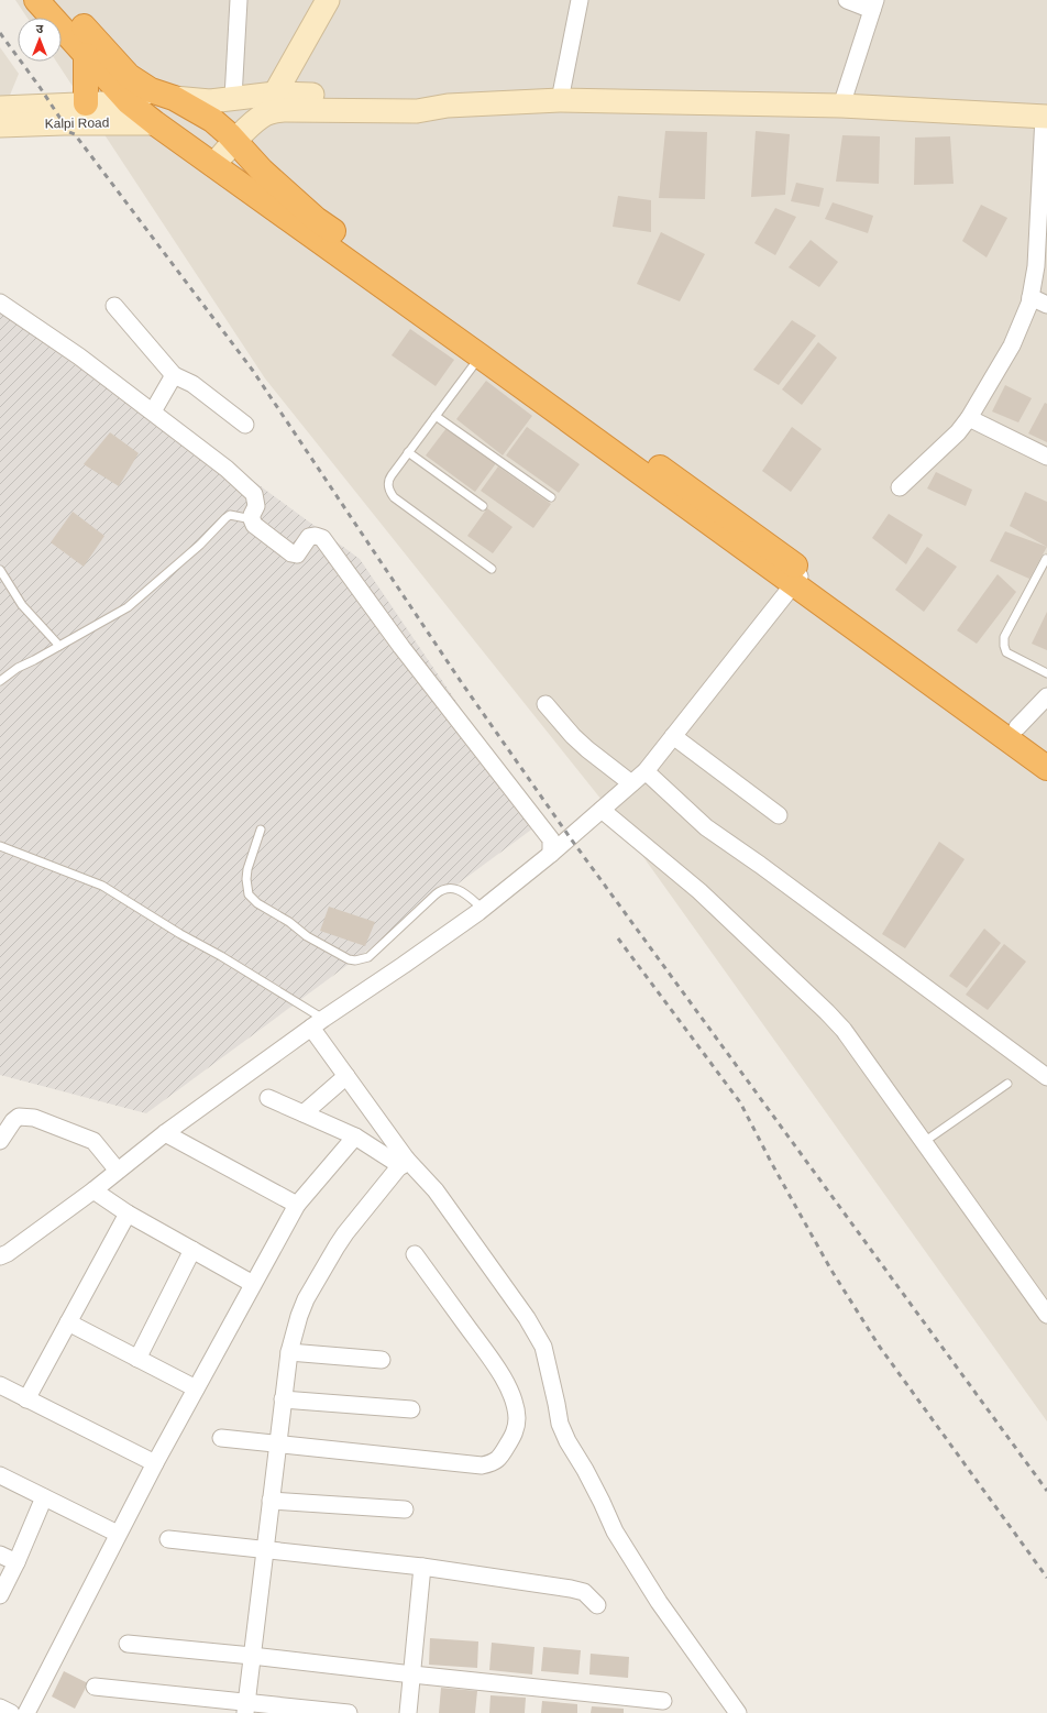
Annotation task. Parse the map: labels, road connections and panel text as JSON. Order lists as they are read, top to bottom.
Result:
{
  "streets": {
    "main road": ["Kalpi Road"]
  },
  "north": "top"
}
